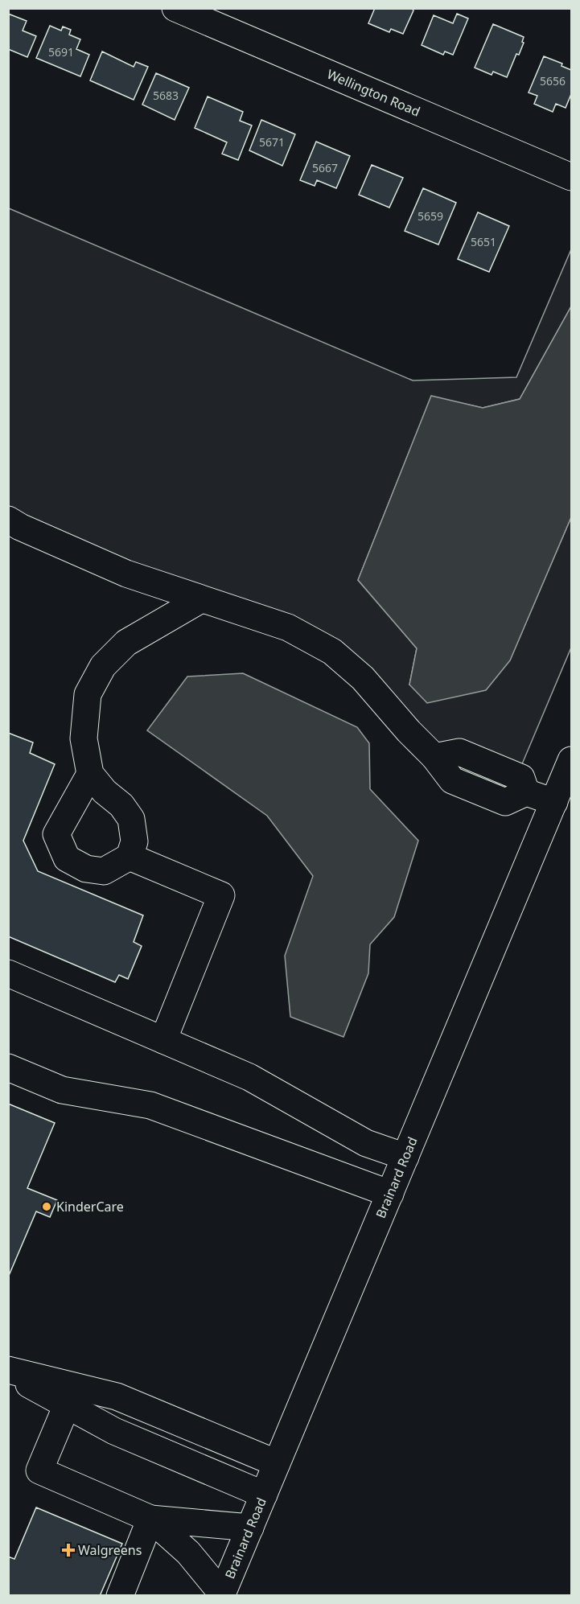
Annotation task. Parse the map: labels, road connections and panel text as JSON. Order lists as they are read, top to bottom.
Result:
{
  "streets": {
    "main road": ["Wellington Road", "Brainard Road"]
  },
  "places": {
    "other": ["KinderCare"],
    "health": ["Walgreens"]
  },
  "house_numbers": [
    "5691",
    "5656",
    "5683",
    "5671",
    "5667",
    "5659",
    "5651"
  ]
}
